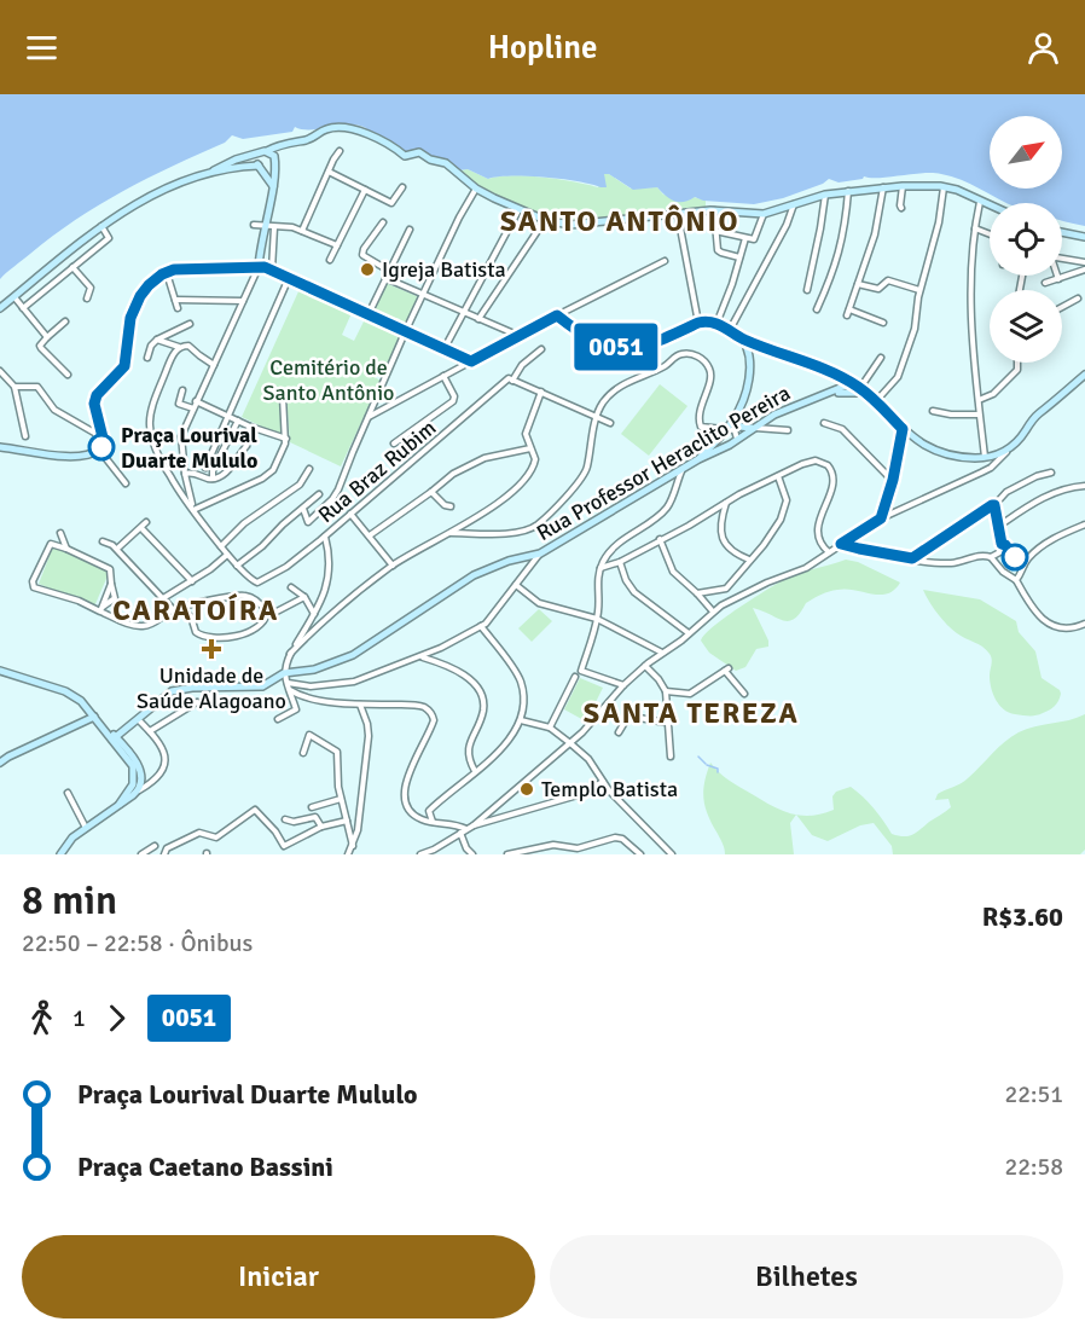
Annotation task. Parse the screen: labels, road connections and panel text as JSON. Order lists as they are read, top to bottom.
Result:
{
  "streets": {
    "street": ["Rua Professor Heraclito Pereira", "Rua Braz Rubim"]
  },
  "districts": ["SANTO ANTÔNIO", "CARATOÍRA", "SANTA TEREZA"],
  "parks": ["Cemitério de Santo Antônio"],
  "places": {
    "other": ["Igreja Batista", "Praça Lourival Duarte Mululo", "Templo Batista"],
    "health": ["Unidade de Saúde Alagoano"]
  },
  "lines": ["bus line 0051"],
  "north": "top right",
  "page": {
    "header": "Hopline",
    "on_map": "0051",
    "heading": ["8 min", "22:50 – 22:58 · Ônibus", "R$3.60"],
    "legs": ["1", "0051"],
    "list": [
      {
        "name": "Praça Lourival Duarte Mululo",
        "value": "22:51"
      },
      {
        "name": "Praça Caetano Bassini",
        "value": "22:58"
      }
    ],
    "buttons": ["Iniciar", "Bilhetes"]
  }
}
